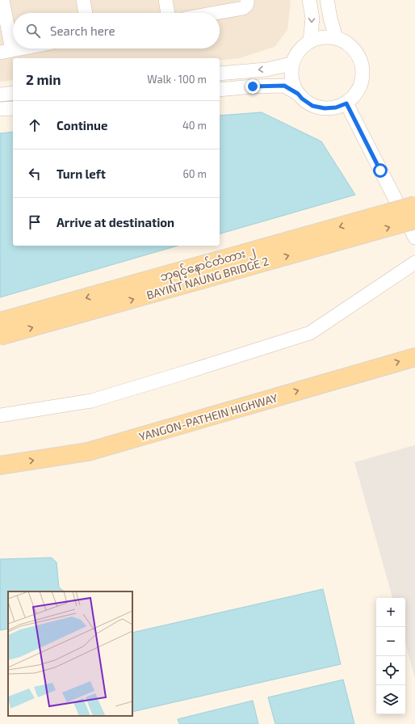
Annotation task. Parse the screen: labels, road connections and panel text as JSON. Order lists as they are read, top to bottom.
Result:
{
  "streets": {
    "main road": ["ဘုရင့်နောင်တံတား ၂", "BAYINT NAUNG BRIDGE 2", "YANGON-PATHEIN HIGHWAY"]
  },
  "one_way": ["ဘုရင့်နောင်တံတား ၂", "BAYINT NAUNG BRIDGE 2", "YANGON-PATHEIN HIGHWAY"],
  "page": {
    "search": "Search here",
    "heading": ["2 min", "Walk · 100 m"],
    "list": [
      ["Continue", "40 m"],
      ["Turn left", "60 m"],
      "Arrive at destination"
    ],
    "map_buttons": ["+", "−"]
  }
}
